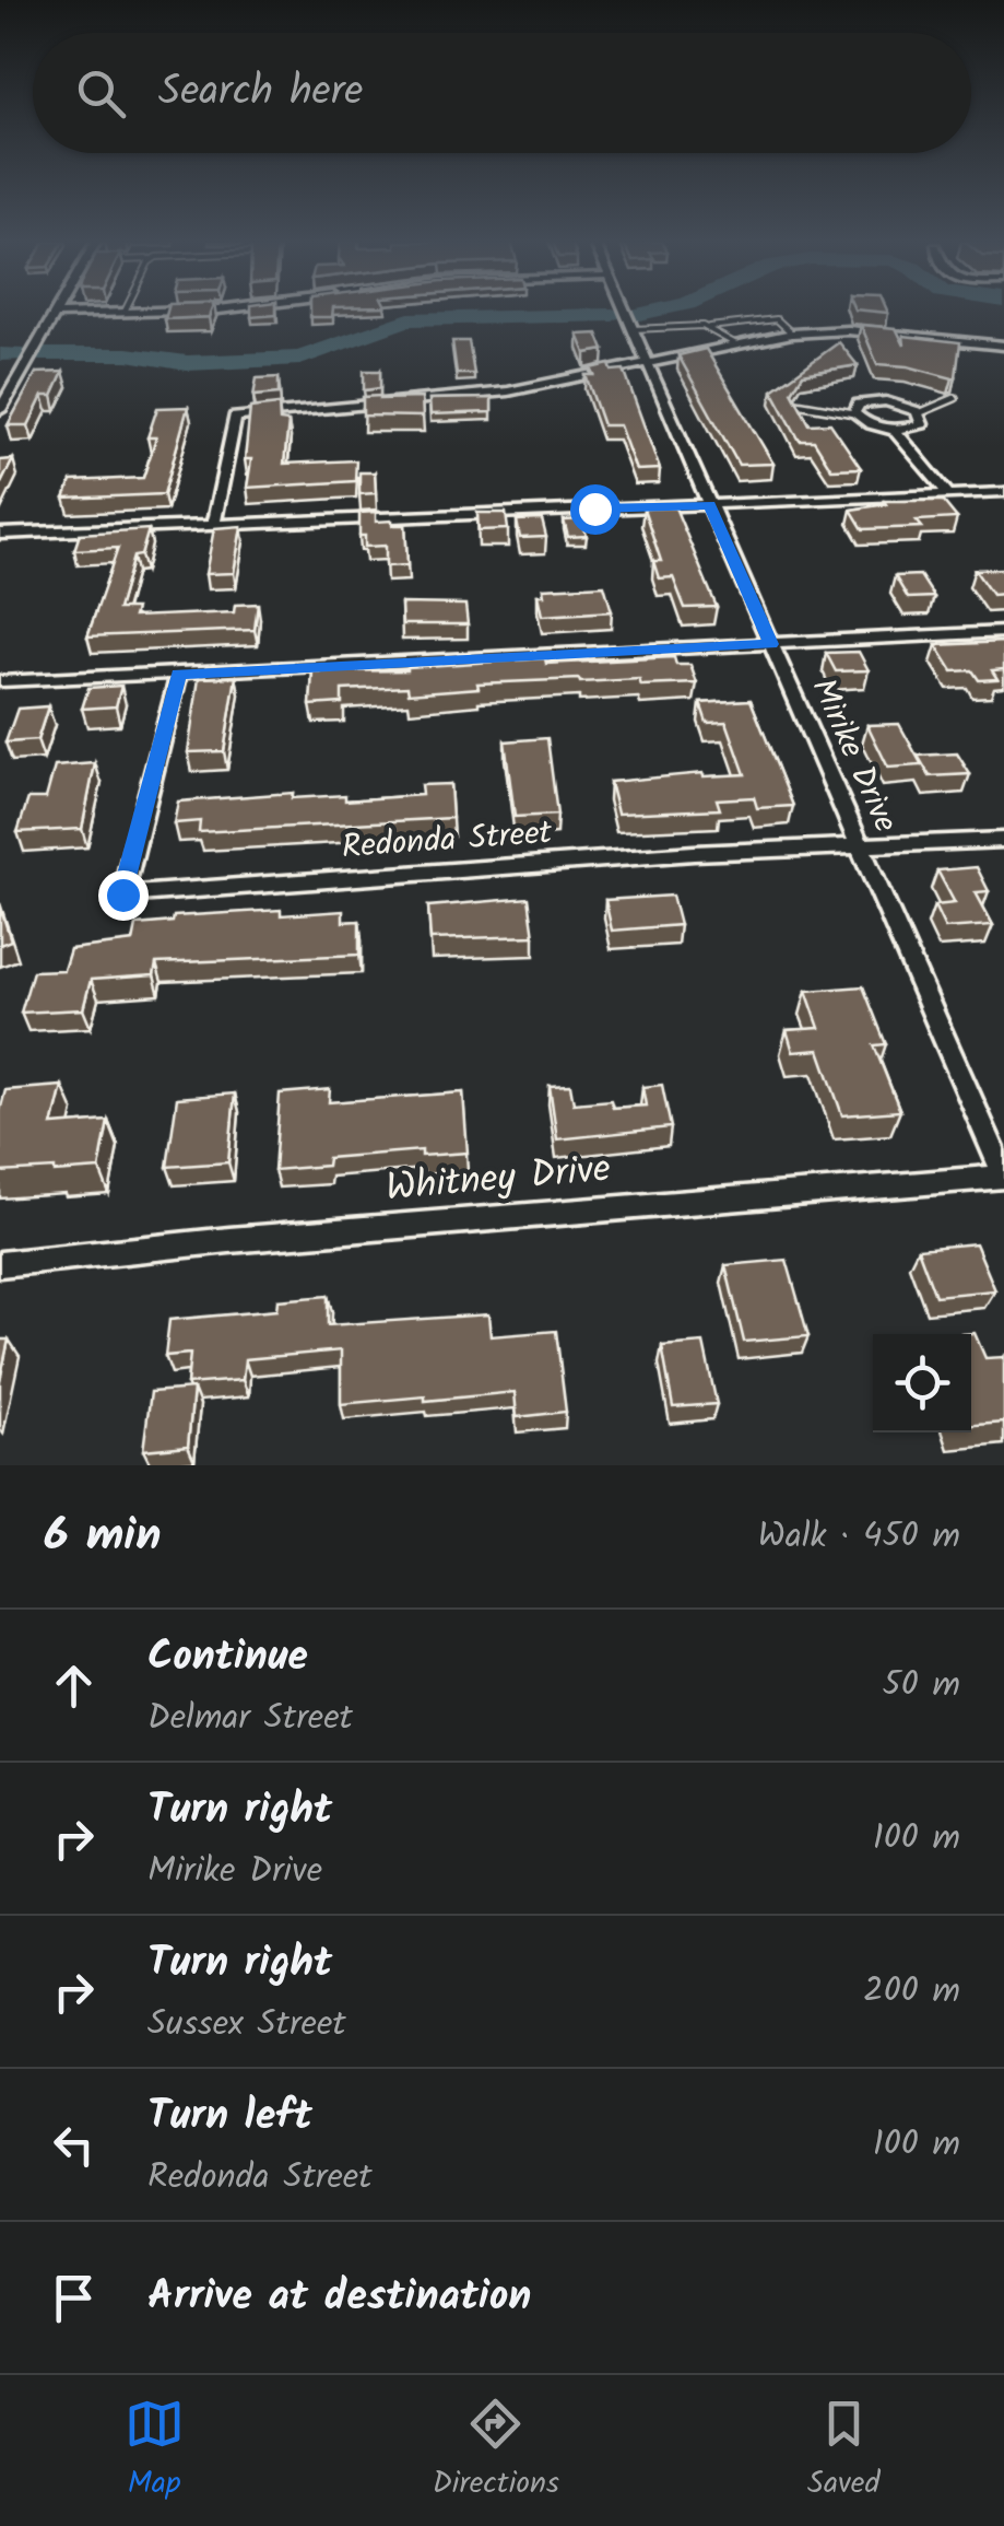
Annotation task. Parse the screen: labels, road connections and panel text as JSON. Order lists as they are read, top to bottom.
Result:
{
  "streets": {
    "street": ["Mirike Drive", "Redonda Street", "Whitney Drive"]
  },
  "crossings": [
    ["Mirike Drive", "Redonda Street"],
    ["Mirike Drive", "Whitney Drive"]
  ],
  "page": {
    "search": "Search here",
    "heading": ["6 min", "Walk · 450 m"],
    "list": [
      ["Continue", "Delmar Street", "50 m"],
      ["Turn right", "Mirike Drive", "100 m"],
      ["Turn right", "Sussex Street", "200 m"],
      ["Turn left", "Redonda Street", "100 m"],
      "Arrive at destination"
    ],
    "nav": ["Map", "Directions", "Saved"]
  }
}
